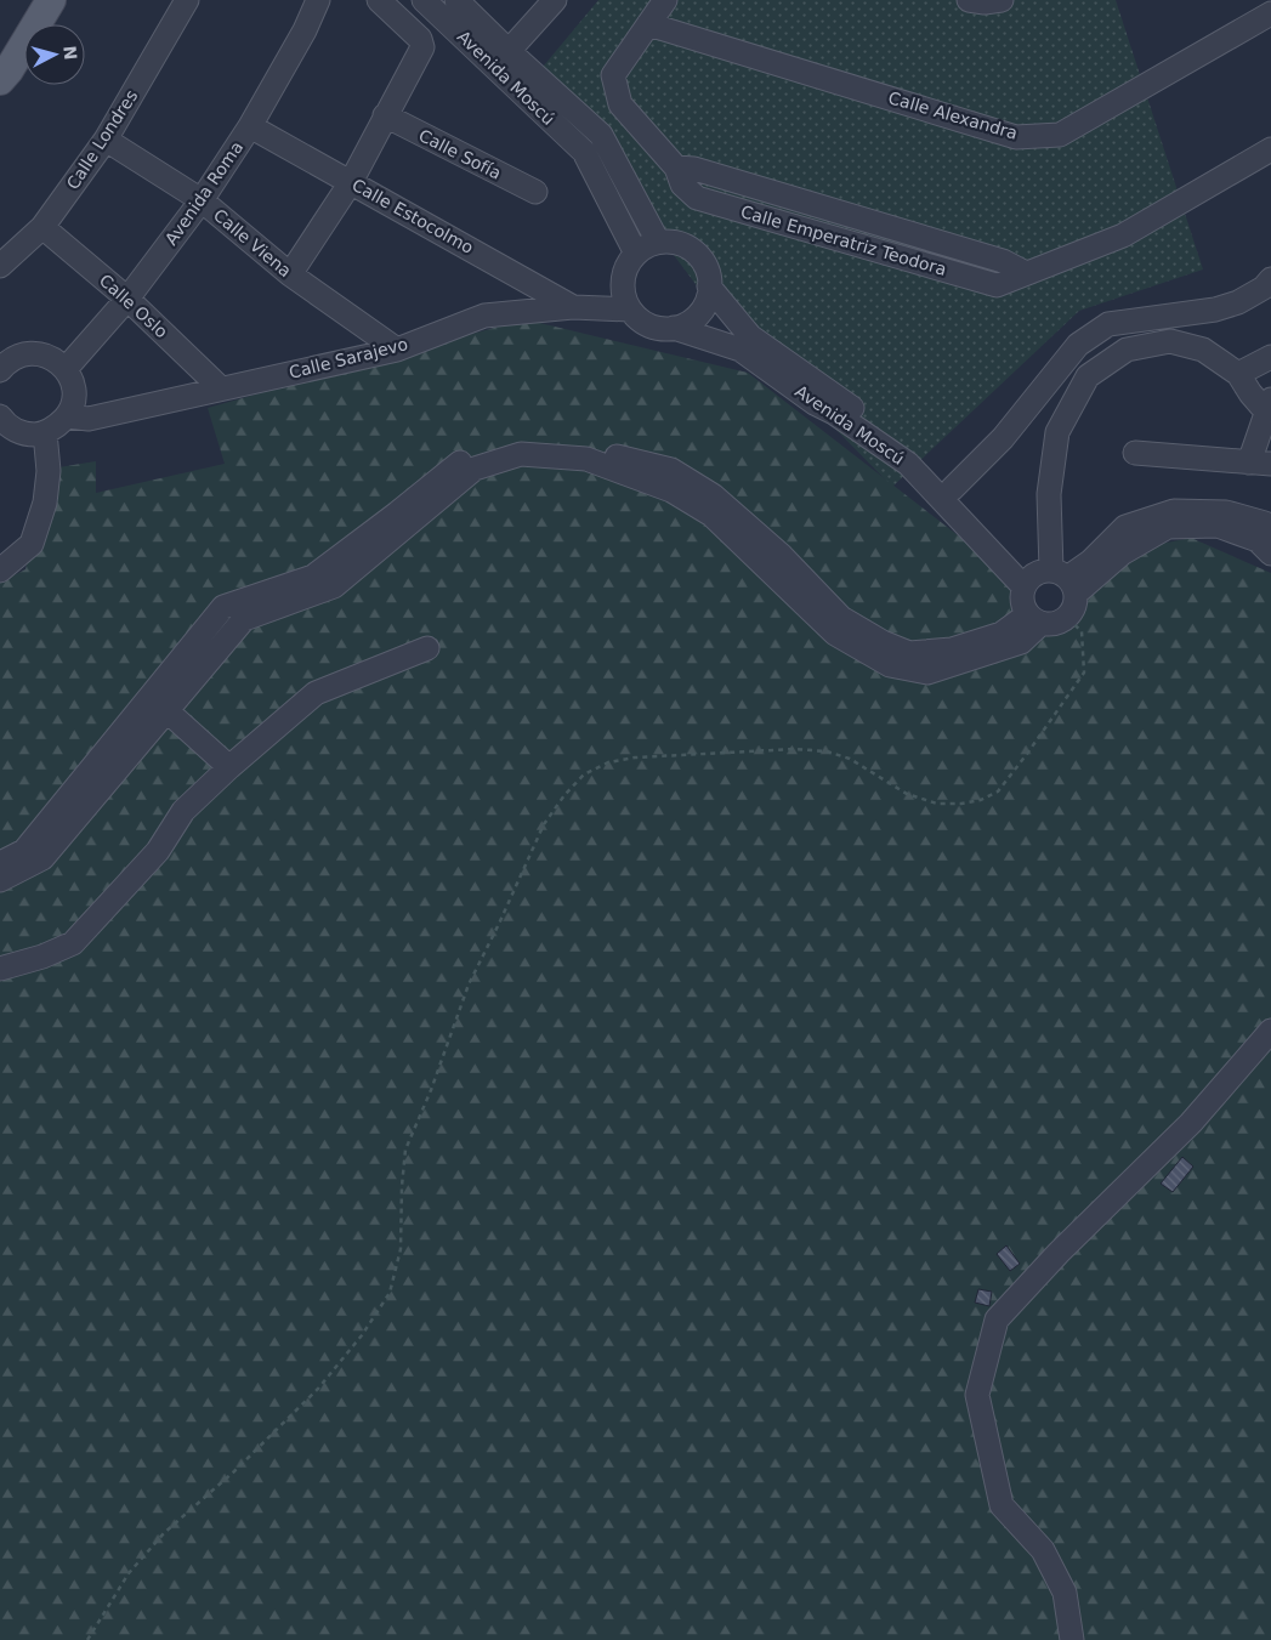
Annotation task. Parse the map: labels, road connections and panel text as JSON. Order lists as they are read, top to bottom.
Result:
{
  "streets": {
    "street": [
      "Avenida Moscú",
      "Calle Alexandra",
      "Calle Londres",
      "Calle Sofía",
      "Avenida Roma",
      "Calle Estocolmo",
      "Calle Emperatriz Teodora",
      "Calle Viena",
      "Calle Oslo",
      "Calle Sarajevo"
    ]
  },
  "crossings": [
    ["Avenida Moscú", "Calle Sarajevo"],
    ["Calle Alexandra", "Calle Emperatriz Teodora"],
    ["Calle Londres", "Calle Viena"],
    ["Calle Londres", "Calle Oslo"],
    ["Avenida Roma", "Calle Estocolmo"],
    ["Avenida Roma", "Calle Viena"],
    ["Avenida Roma", "Calle Oslo"],
    ["Calle Estocolmo", "Calle Sarajevo"],
    ["Calle Viena", "Calle Sarajevo"],
    ["Calle Oslo", "Calle Sarajevo"]
  ],
  "north": "right"
}
